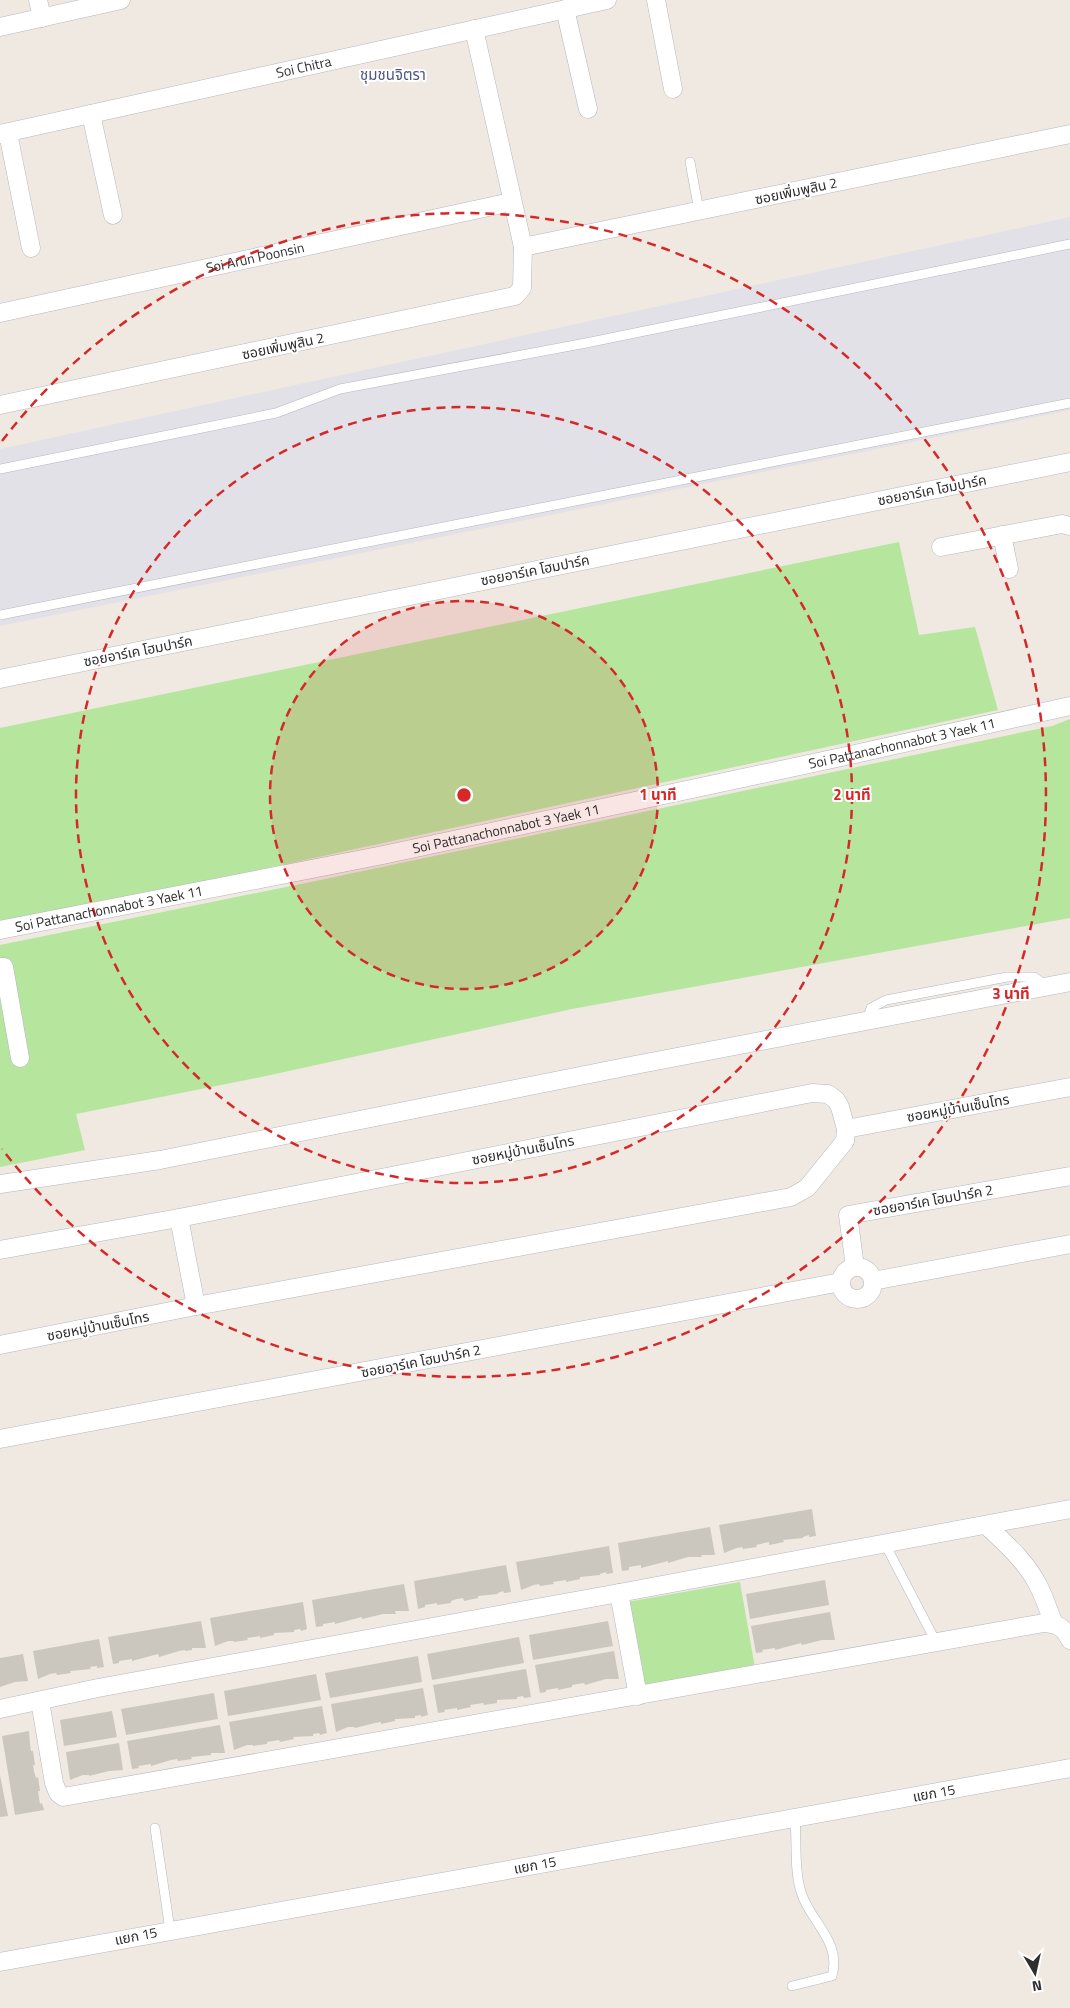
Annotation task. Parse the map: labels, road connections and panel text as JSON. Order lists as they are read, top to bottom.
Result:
{
  "streets": {
    "street": [
      "Soi Chitra",
      "ซอยเพิ่มพูสิน 2",
      "Soi Arun Poonsin",
      "ซอยอาร์เค โฮมปาร์ค",
      "Soi Pattanachonnabot 3 Yaek 11",
      "ซอยหมู่บ้านเซ็นโทร",
      "ซอยอาร์เค โฮมปาร์ค 2",
      "แยก 15"
    ]
  },
  "crossings": [
    ["Soi Chitra", "ซอยเพิ่มพูสิน 2"],
    ["ซอยเพิ่มพูสิน 2", "Soi Arun Poonsin"]
  ],
  "districts": ["ชุมชนจิตรา"],
  "north": "bottom",
  "rings": ["1 นาที", "2 นาที", "3 นาที"]
}
